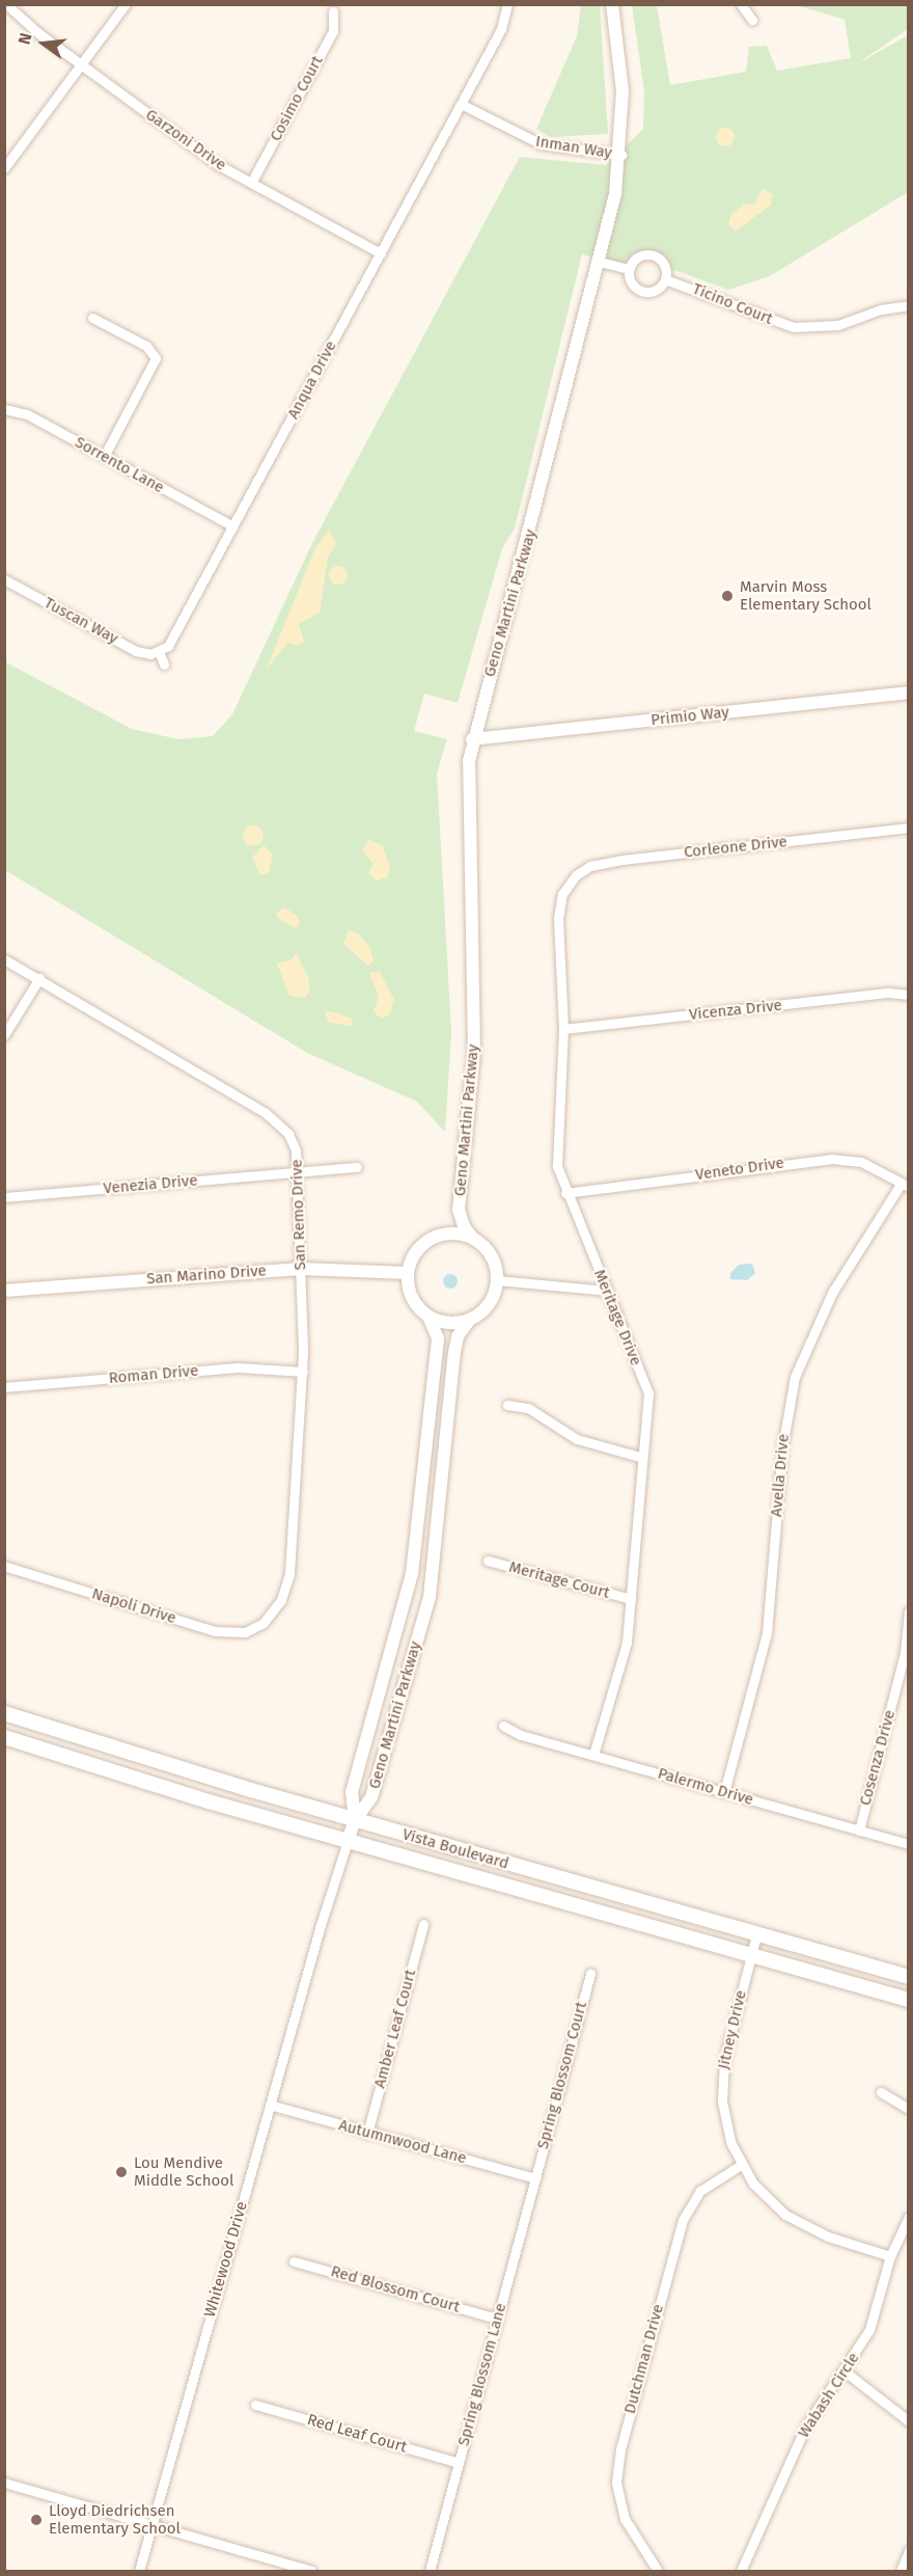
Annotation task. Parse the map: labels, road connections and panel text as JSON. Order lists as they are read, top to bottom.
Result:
{
  "streets": {
    "main road": ["Vista Boulevard"],
    "street": [
      "Cosimo Court",
      "Garzoni Drive",
      "Inman Way",
      "Ticino Court",
      "Anqua Drive",
      "Sorrento Lane",
      "Geno Martini Parkway",
      "Tuscan Way",
      "Primio Way",
      "Corleone Drive",
      "Vicenza Drive",
      "Veneto Drive",
      "Venezia Drive",
      "San Remo Drive",
      "San Marino Drive",
      "Meritage Drive",
      "Roman Drive",
      "Avella Drive",
      "Meritage Court",
      "Napoli Drive",
      "Cosenza Drive",
      "Palermo Drive",
      "Amber Leaf Court",
      "Jitney Drive",
      "Spring Blossom Court",
      "Autumnwood Lane",
      "Whitewood Drive",
      "Red Blossom Court",
      "Dutchman Drive",
      "Spring Blossom Lane",
      "Wabash Circle",
      "Red Leaf Court"
    ]
  },
  "crossings": [
    ["Cosimo Court", "Garzoni Drive"],
    ["Garzoni Drive", "Anqua Drive"],
    ["Inman Way", "Anqua Drive"],
    ["Inman Way", "Geno Martini Parkway"],
    ["Anqua Drive", "Sorrento Lane"],
    ["Anqua Drive", "Tuscan Way"],
    ["Geno Martini Parkway", "Primio Way"],
    ["Geno Martini Parkway", "San Marino Drive"],
    ["Geno Martini Parkway", "Vista Boulevard"],
    ["Corleone Drive", "Meritage Drive"],
    ["Vicenza Drive", "Meritage Drive"],
    ["Veneto Drive", "Meritage Drive"],
    ["Veneto Drive", "Avella Drive"],
    ["Venezia Drive", "San Remo Drive"],
    ["San Remo Drive", "San Marino Drive"],
    ["San Remo Drive", "Roman Drive"],
    ["San Remo Drive", "Napoli Drive"],
    ["Meritage Drive", "Meritage Court"],
    ["Meritage Drive", "Palermo Drive"],
    ["Avella Drive", "Palermo Drive"],
    ["Cosenza Drive", "Palermo Drive"],
    ["Vista Boulevard", "Jitney Drive"],
    ["Vista Boulevard", "Whitewood Drive"],
    ["Amber Leaf Court", "Autumnwood Lane"],
    ["Jitney Drive", "Dutchman Drive"],
    ["Jitney Drive", "Wabash Circle"],
    ["Spring Blossom Court", "Autumnwood Lane"],
    ["Spring Blossom Court", "Spring Blossom Lane"],
    ["Autumnwood Lane", "Whitewood Drive"],
    ["Autumnwood Lane", "Spring Blossom Lane"],
    ["Red Blossom Court", "Spring Blossom Lane"],
    ["Spring Blossom Lane", "Red Leaf Court"]
  ],
  "places": ["Marvin Moss Elementary School", "Lou Mendive Middle School", "Lloyd Diedrichsen Elementary School"],
  "north": "left"
}
